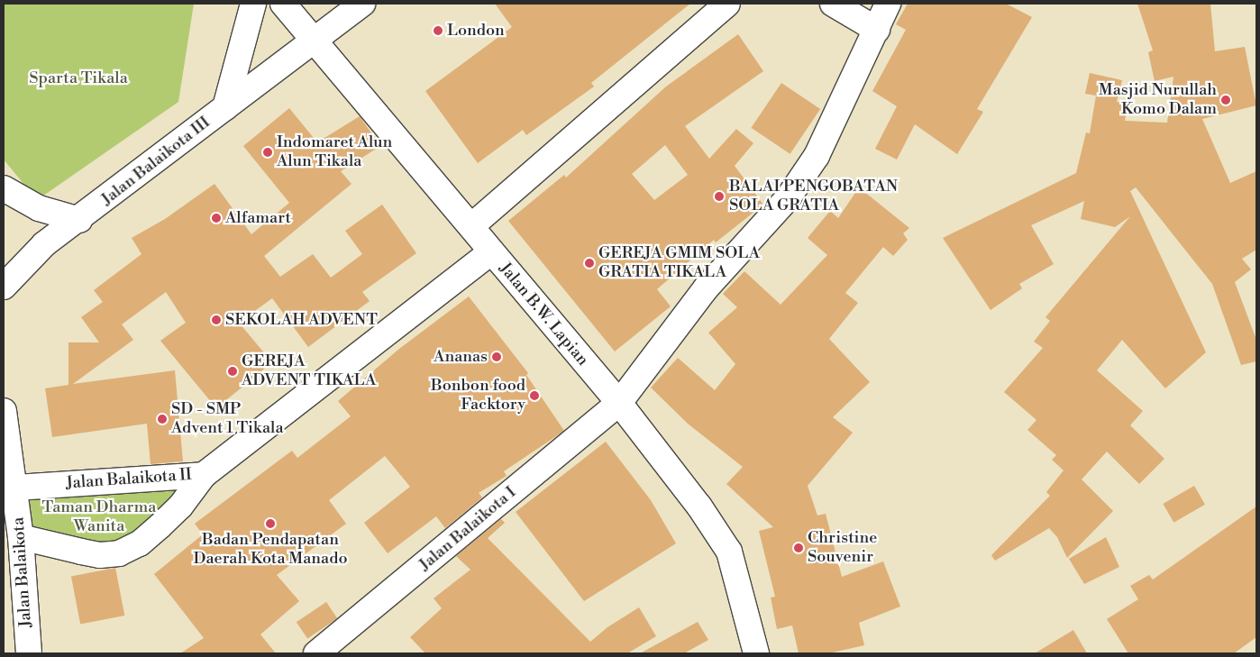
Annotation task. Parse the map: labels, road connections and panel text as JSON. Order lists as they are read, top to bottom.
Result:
{
  "streets": {
    "street": [
      "Jalan Balaikota III",
      "Jalan B.W. Lapian",
      "Jalan Balaikota II",
      "Jalan Balaikota I",
      "Jalan Balaikota"
    ]
  },
  "crossings": [
    ["Jalan Balaikota III", "Jalan B.W. Lapian"],
    ["Jalan B.W. Lapian", "Jalan Balaikota II"],
    ["Jalan B.W. Lapian", "Jalan Balaikota I"],
    ["Jalan Balaikota II", "Jalan Balaikota"]
  ],
  "parks": ["Sparta Tikala", "Taman Dharma Wanita"],
  "places": [
    "London",
    "Masjid Nurullah Komo Dalam",
    "Indomaret Alun Alun Tikala",
    "BALAI PENGOBATAN SOLA GRATIA",
    "Alfamart",
    "GEREJA GMIM SOLA GRATIA TIKALA",
    "SEKOLAH ADVENT",
    "Ananas",
    "GEREJA ADVENT TIKALA",
    "Bonbon food Facktory",
    "SD - SMP Advent 1 Tikala",
    "Badan Pendapatan Daerah Kota Manado",
    "Christine Souvenir"
  ]
}
